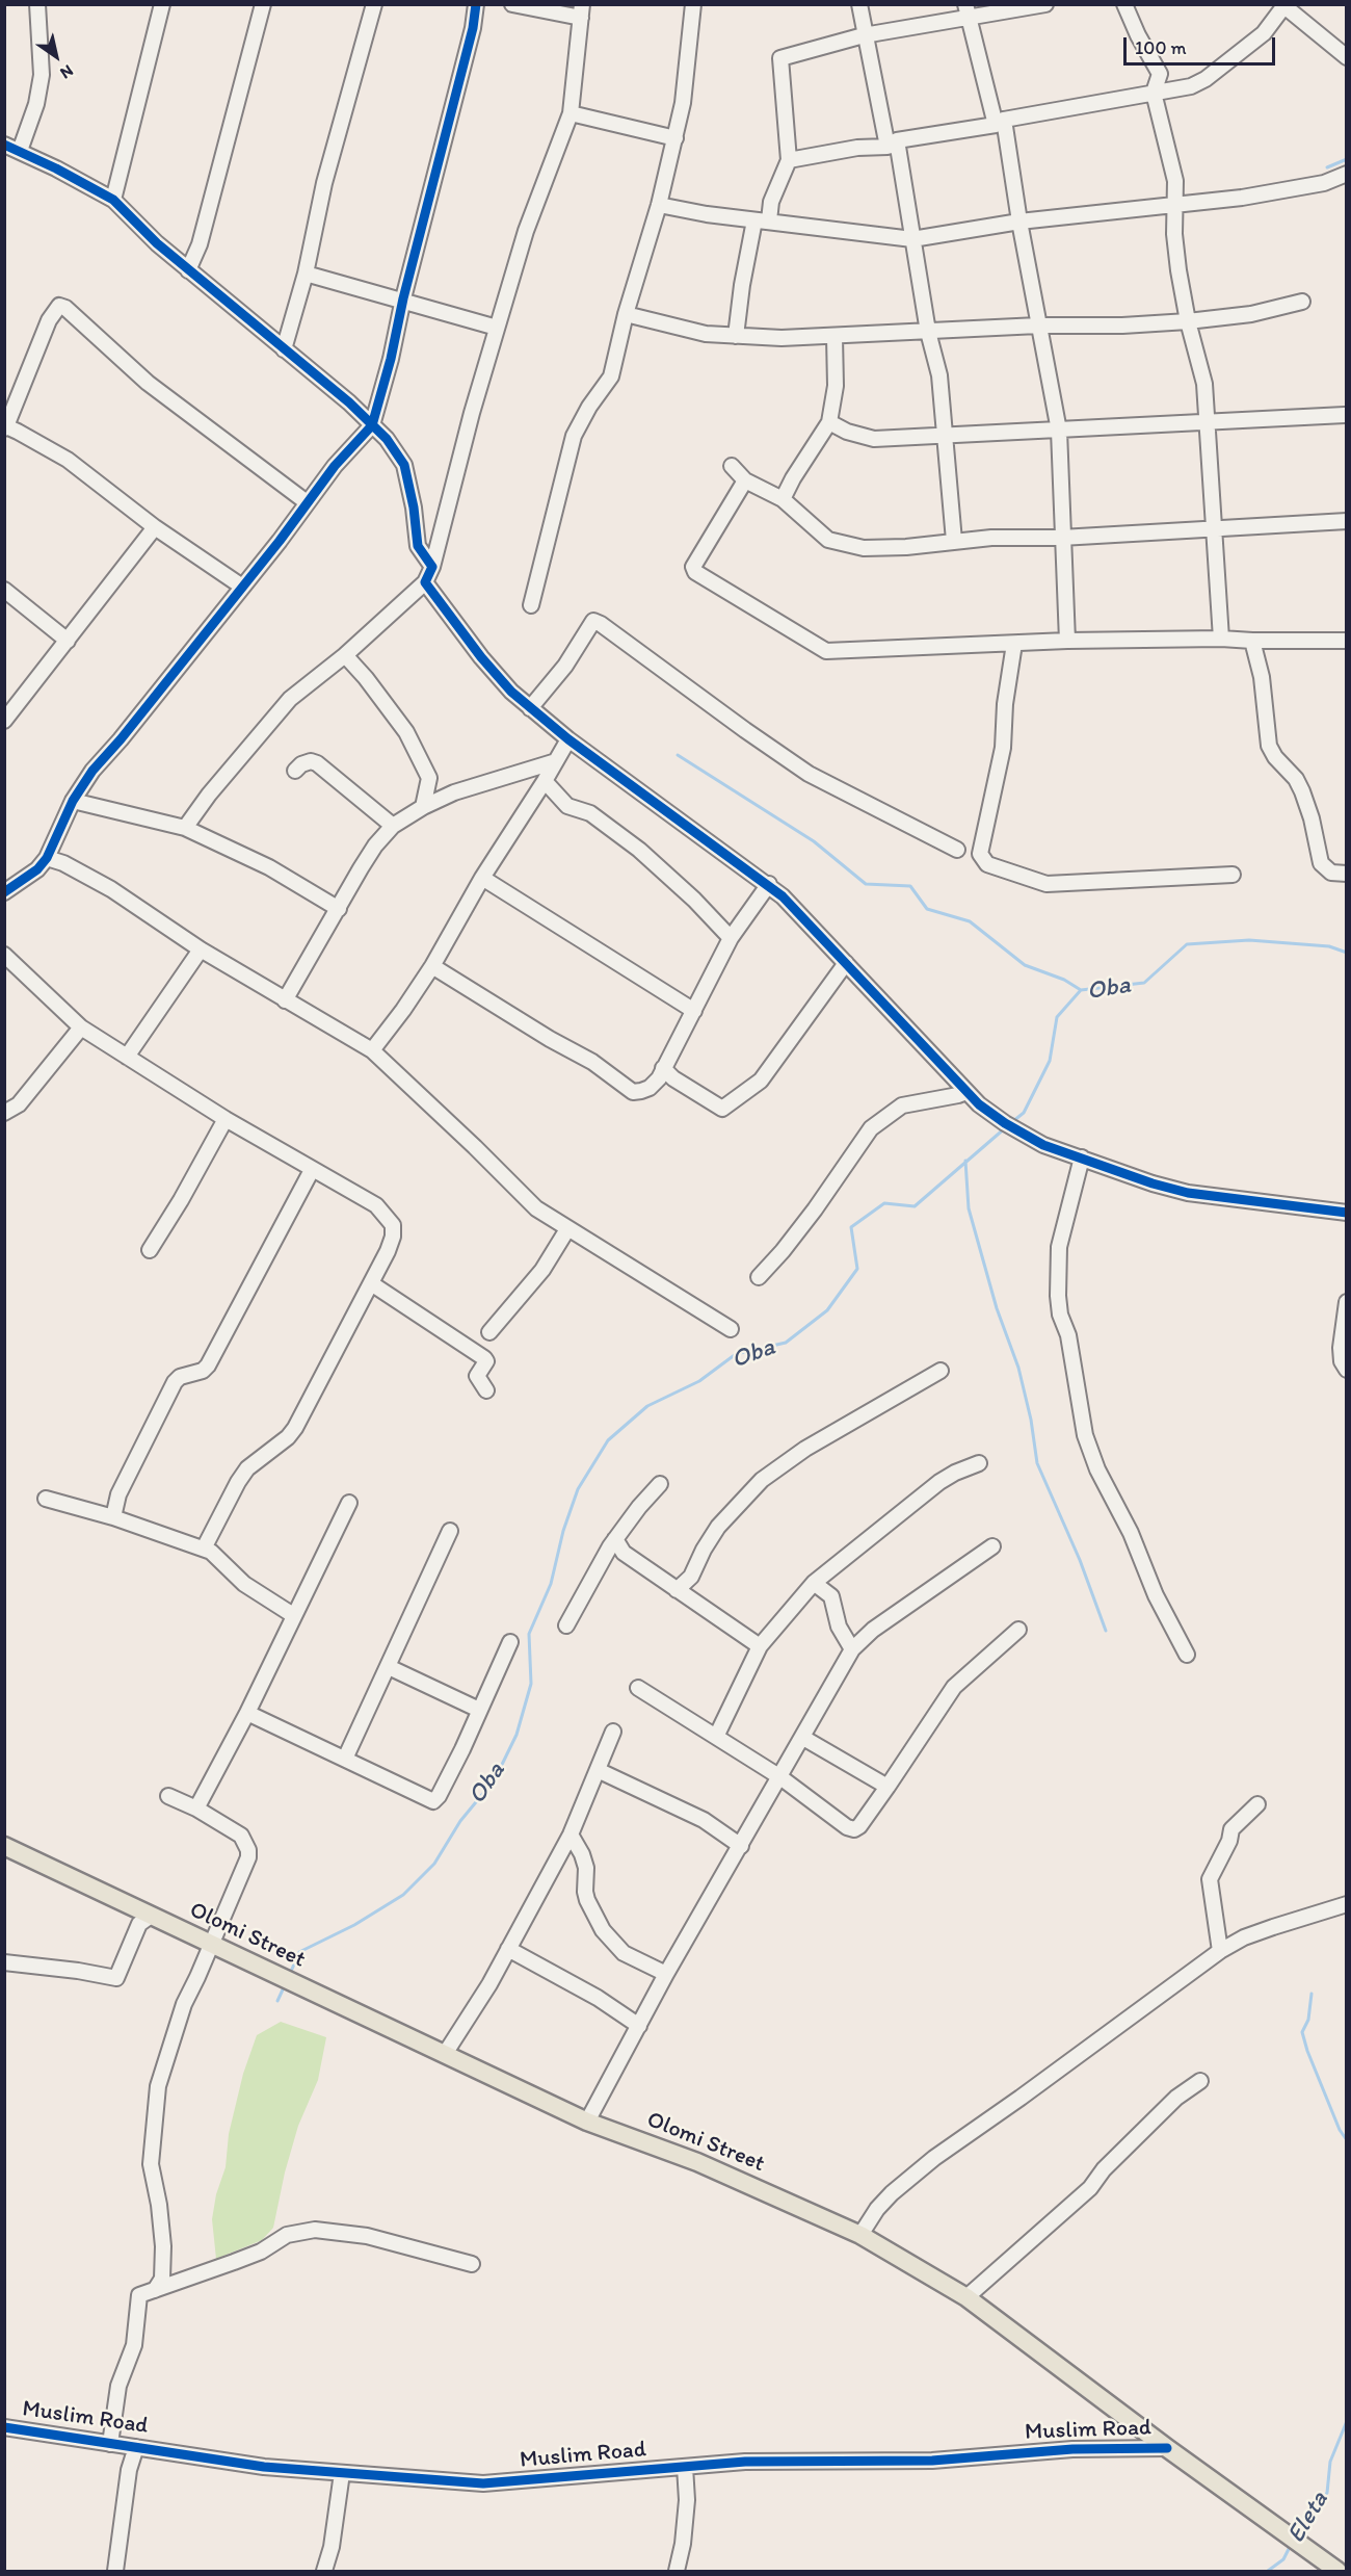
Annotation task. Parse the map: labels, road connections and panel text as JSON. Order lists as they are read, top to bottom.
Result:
{
  "streets": {
    "main road": ["Olomi Street"],
    "street": ["Muslim Road"]
  },
  "crossings": [
    ["Olomi Street", "Muslim Road"]
  ],
  "water": ["Oba", "Eleta"],
  "scale_bar": "100 m",
  "north": "bottom right"
}
